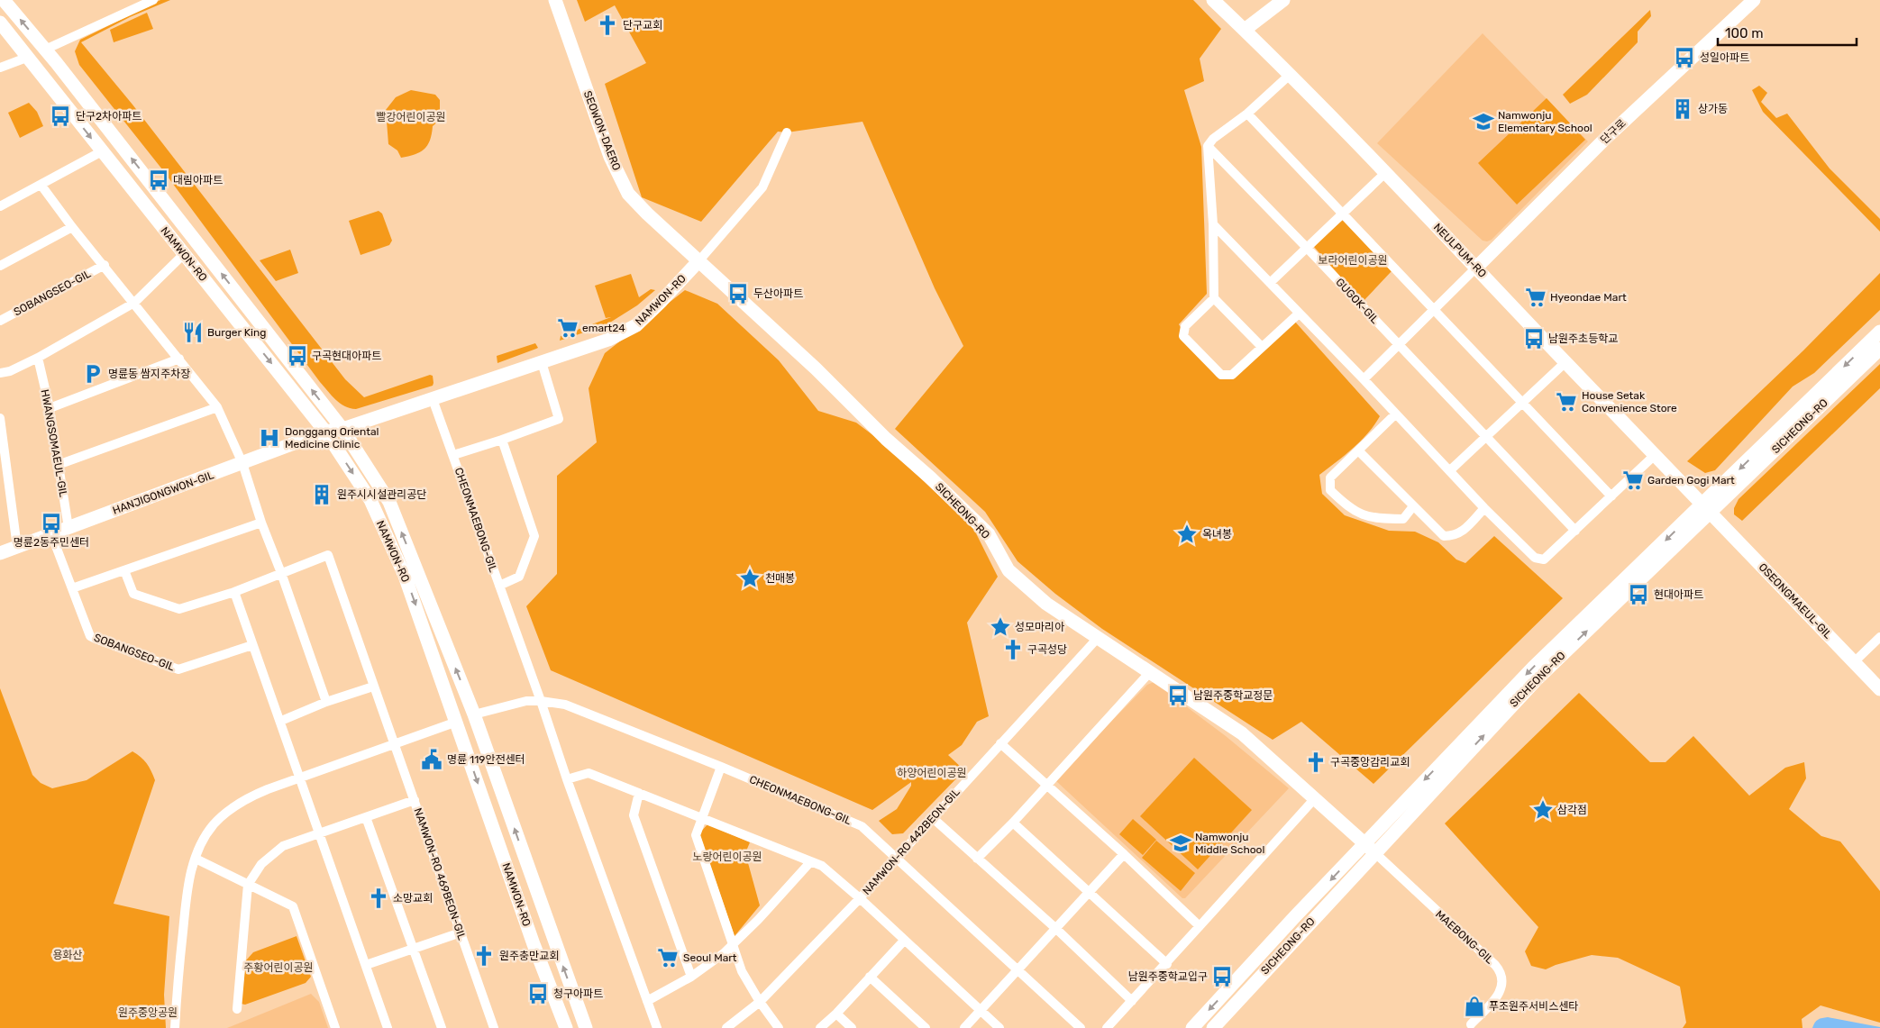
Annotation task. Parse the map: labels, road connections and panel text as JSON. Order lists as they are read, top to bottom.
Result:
{
  "streets": {
    "street": [
      "SEOWON-DAERO",
      "단구로",
      "NEULPUM-RO",
      "NAMWON-RO",
      "SOBANGSEO-GIL",
      "GUGOK-GIL",
      "SICHEONG-RO",
      "HWANGSOMAEUL-GIL",
      "HANJIGONGWON-GIL",
      "CHEONMAEBONG-GIL",
      "OSEONGMAEUL-GIL",
      "NAMWON-RO 442BEON-GIL",
      "NAMWON-RO 469BEON-GIL",
      "MAEBONG-GIL"
    ]
  },
  "crossings": [
    ["SEOWON-DAERO", "NAMWON-RO"],
    ["SEOWON-DAERO", "SICHEONG-RO"],
    ["단구로", "NEULPUM-RO"],
    ["NEULPUM-RO", "SICHEONG-RO"],
    ["NEULPUM-RO", "OSEONGMAEUL-GIL"],
    ["NAMWON-RO", "SICHEONG-RO"],
    ["NAMWON-RO", "HANJIGONGWON-GIL"],
    ["NAMWON-RO", "CHEONMAEBONG-GIL"],
    ["SOBANGSEO-GIL", "HANJIGONGWON-GIL"],
    ["SOBANGSEO-GIL", "NAMWON-RO 469BEON-GIL"],
    ["SICHEONG-RO", "OSEONGMAEUL-GIL"],
    ["SICHEONG-RO", "NAMWON-RO 442BEON-GIL"],
    ["SICHEONG-RO", "MAEBONG-GIL"],
    ["HWANGSOMAEUL-GIL", "HANJIGONGWON-GIL"],
    ["CHEONMAEBONG-GIL", "NAMWON-RO 442BEON-GIL"]
  ],
  "parks": [
    "빨강어린이공원",
    "보라어린이공원",
    "하양어린이공원",
    "노랑어린이공원",
    "용화산",
    "주황어린이공원",
    "원주중앙공원"
  ],
  "places": {
    "church": [
      "단구교회",
      "구곡성당",
      "구곡중앙감리교회",
      "소망교회",
      "원주충만교회"
    ],
    "bus stop": [
      "성일아파트",
      "단구2차아파트",
      "대림아파트",
      "두산아파트",
      "남원주초등학교",
      "구곡현대아파트",
      "명륜2동주민센터",
      "현대아파트",
      "남원주중학교정문",
      "남원주중학교입구",
      "청구아파트"
    ],
    "building": ["상가동", "원주시시설관리공단"],
    "school or university": ["Namwonju Elementary School", "Namwonju Middle School"],
    "supermarket": [
      "Hyeondae Mart",
      "emart24",
      "House Setak Convenience Store",
      "Garden Gogi Mart",
      "Seoul Mart"
    ],
    "restaurant": ["Burger King"],
    "parking": ["명륜동 쌈지주차장"],
    "hospital": ["Donggang Oriental Medicine Clinic"],
    "place": [
      "옥녀봉",
      "천매봉",
      "성모마리아",
      "삼각점"
    ],
    "public building": ["명륜 119안전센터"],
    "shop": ["푸조원주서비스센타"]
  },
  "scale_bar": "100 m"
}
